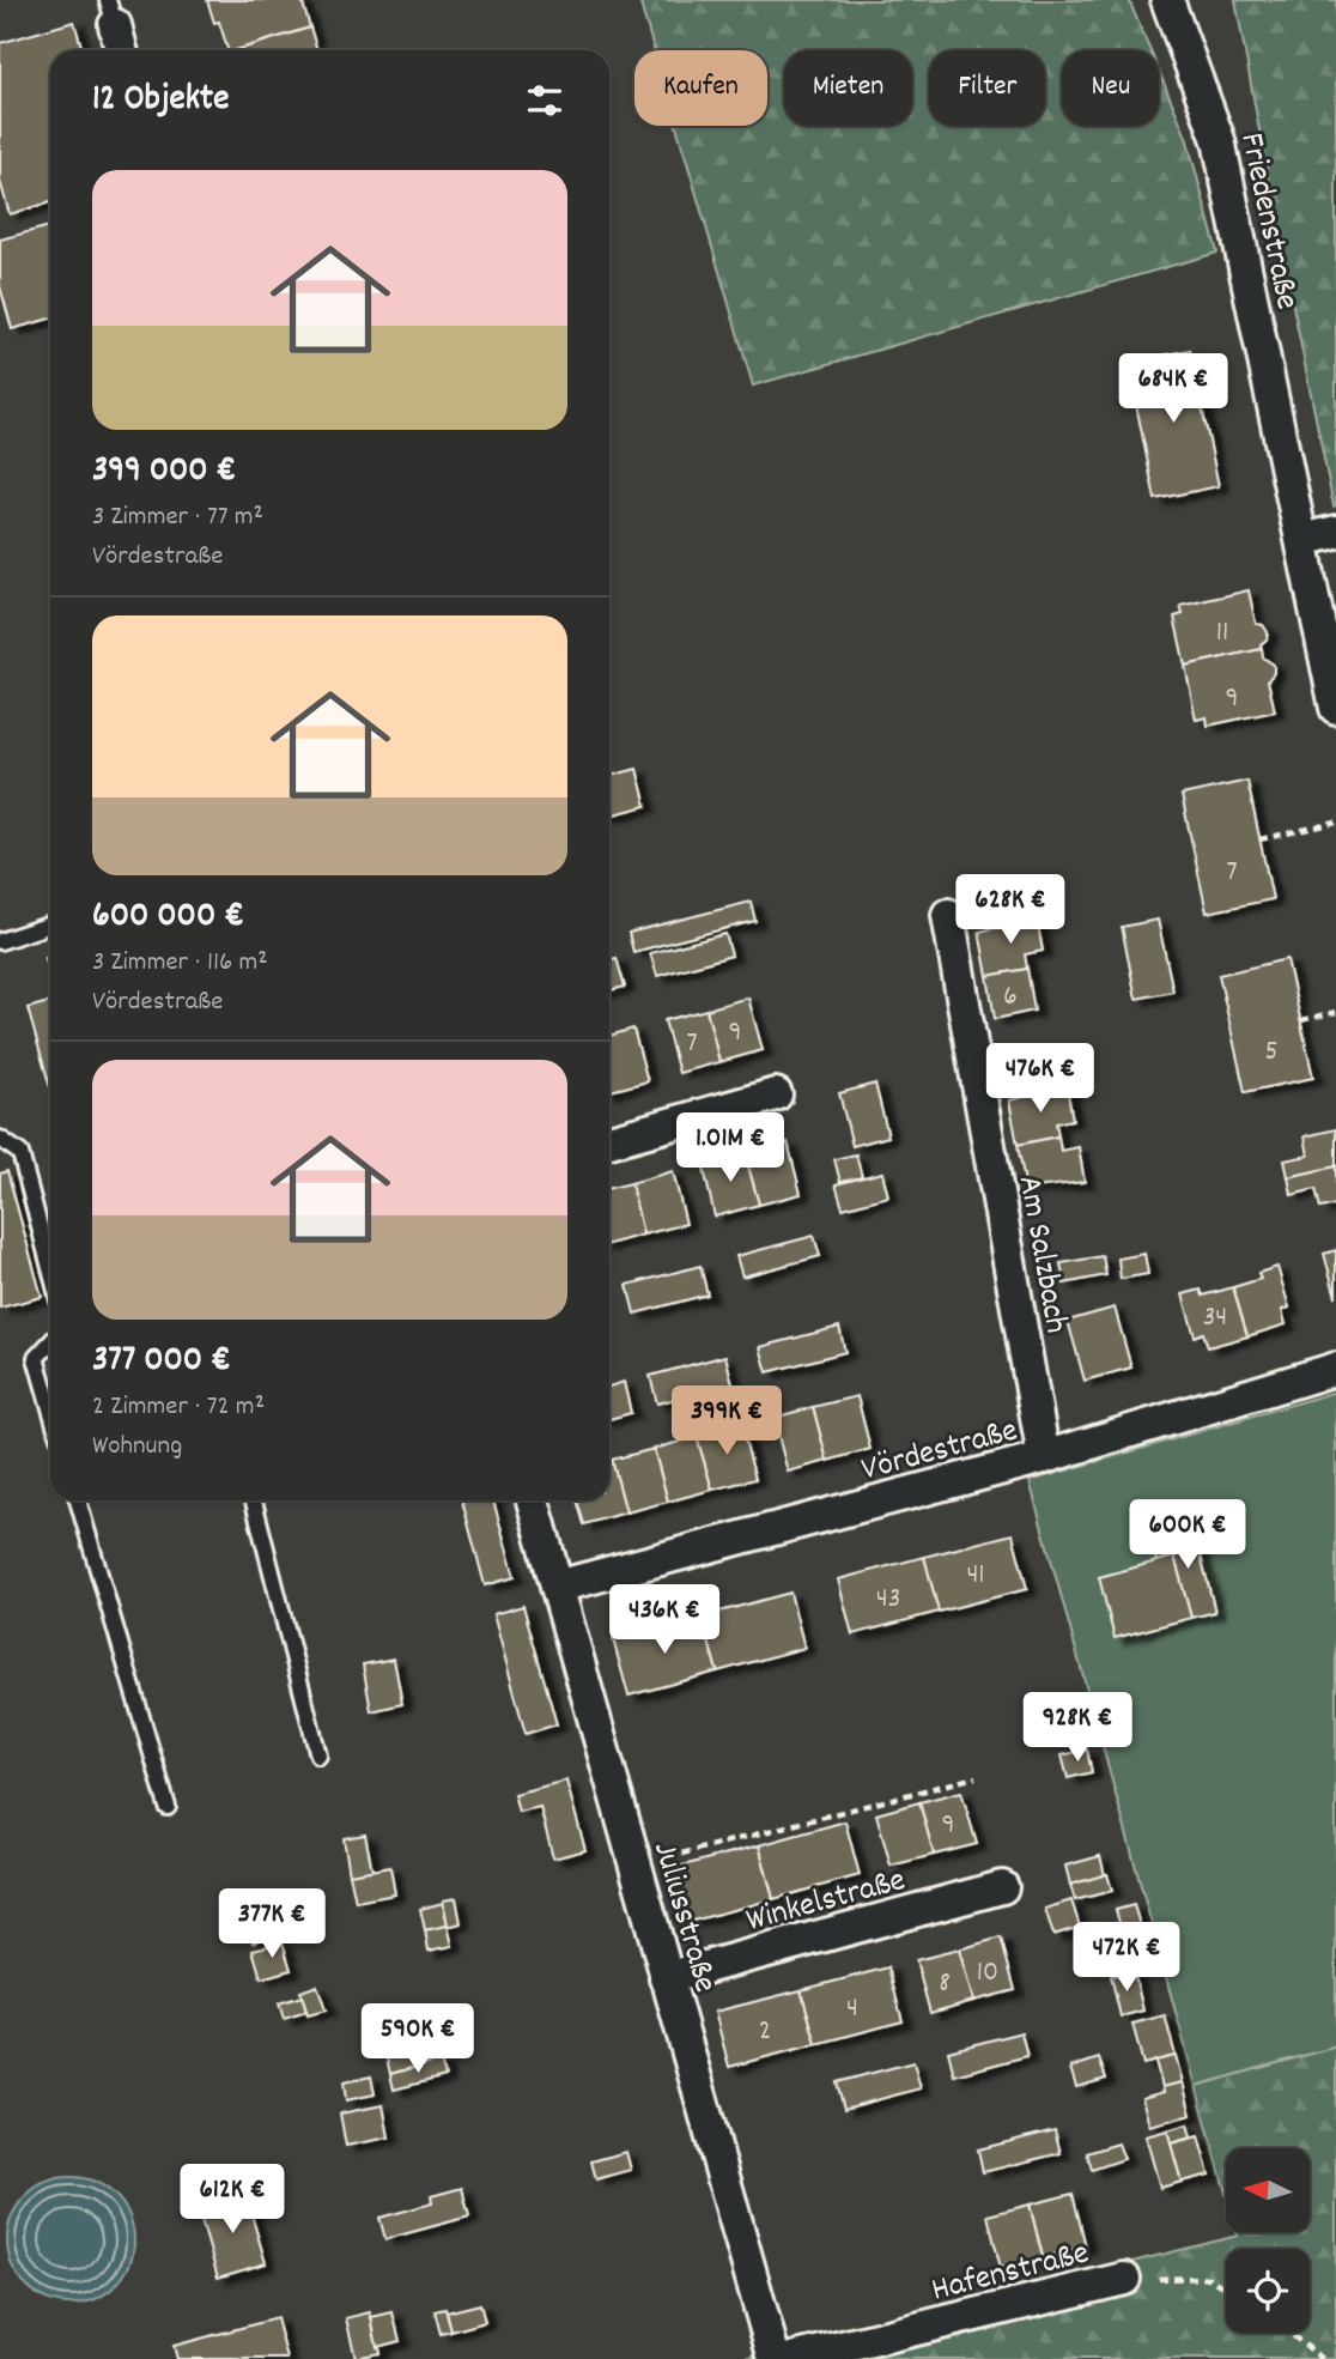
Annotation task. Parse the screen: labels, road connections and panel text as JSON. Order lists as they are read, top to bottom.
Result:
{
  "streets": {
    "street": [
      "Friedenstraße",
      "Am Salzbach",
      "Vördestraße",
      "Winkelstraße",
      "Juliusstraße",
      "Hafenstraße"
    ]
  },
  "crossings": [
    ["Am Salzbach", "Vördestraße"],
    ["Vördestraße", "Juliusstraße"],
    ["Winkelstraße", "Juliusstraße"]
  ],
  "house_numbers": [
    "11",
    "9",
    "7",
    "6",
    "9",
    "7",
    "5",
    "34",
    "41",
    "43",
    "9",
    "10",
    "8",
    "4",
    "2"
  ],
  "north": "left",
  "page": {
    "chip": [
      "Kaufen",
      "Mieten",
      "Filter",
      "Neu"
    ],
    "heading": "12 Objekte",
    "list": [
      {
        "name": "399 000 €",
        "note": "3 Zimmer · 77 m² · Vördestraße"
      },
      {
        "name": "600 000 €",
        "note": "3 Zimmer · 116 m² · Vördestraße"
      },
      {
        "name": "377 000 €",
        "note": "2 Zimmer · 72 m² · Wohnung"
      }
    ],
    "price": [
      "684K €",
      "628K €",
      "476K €",
      "1.01M €",
      "399K €",
      "600K €",
      "436K €",
      "928K €",
      "377K €",
      "472K €",
      "590K €",
      "612K €"
    ]
  }
}
